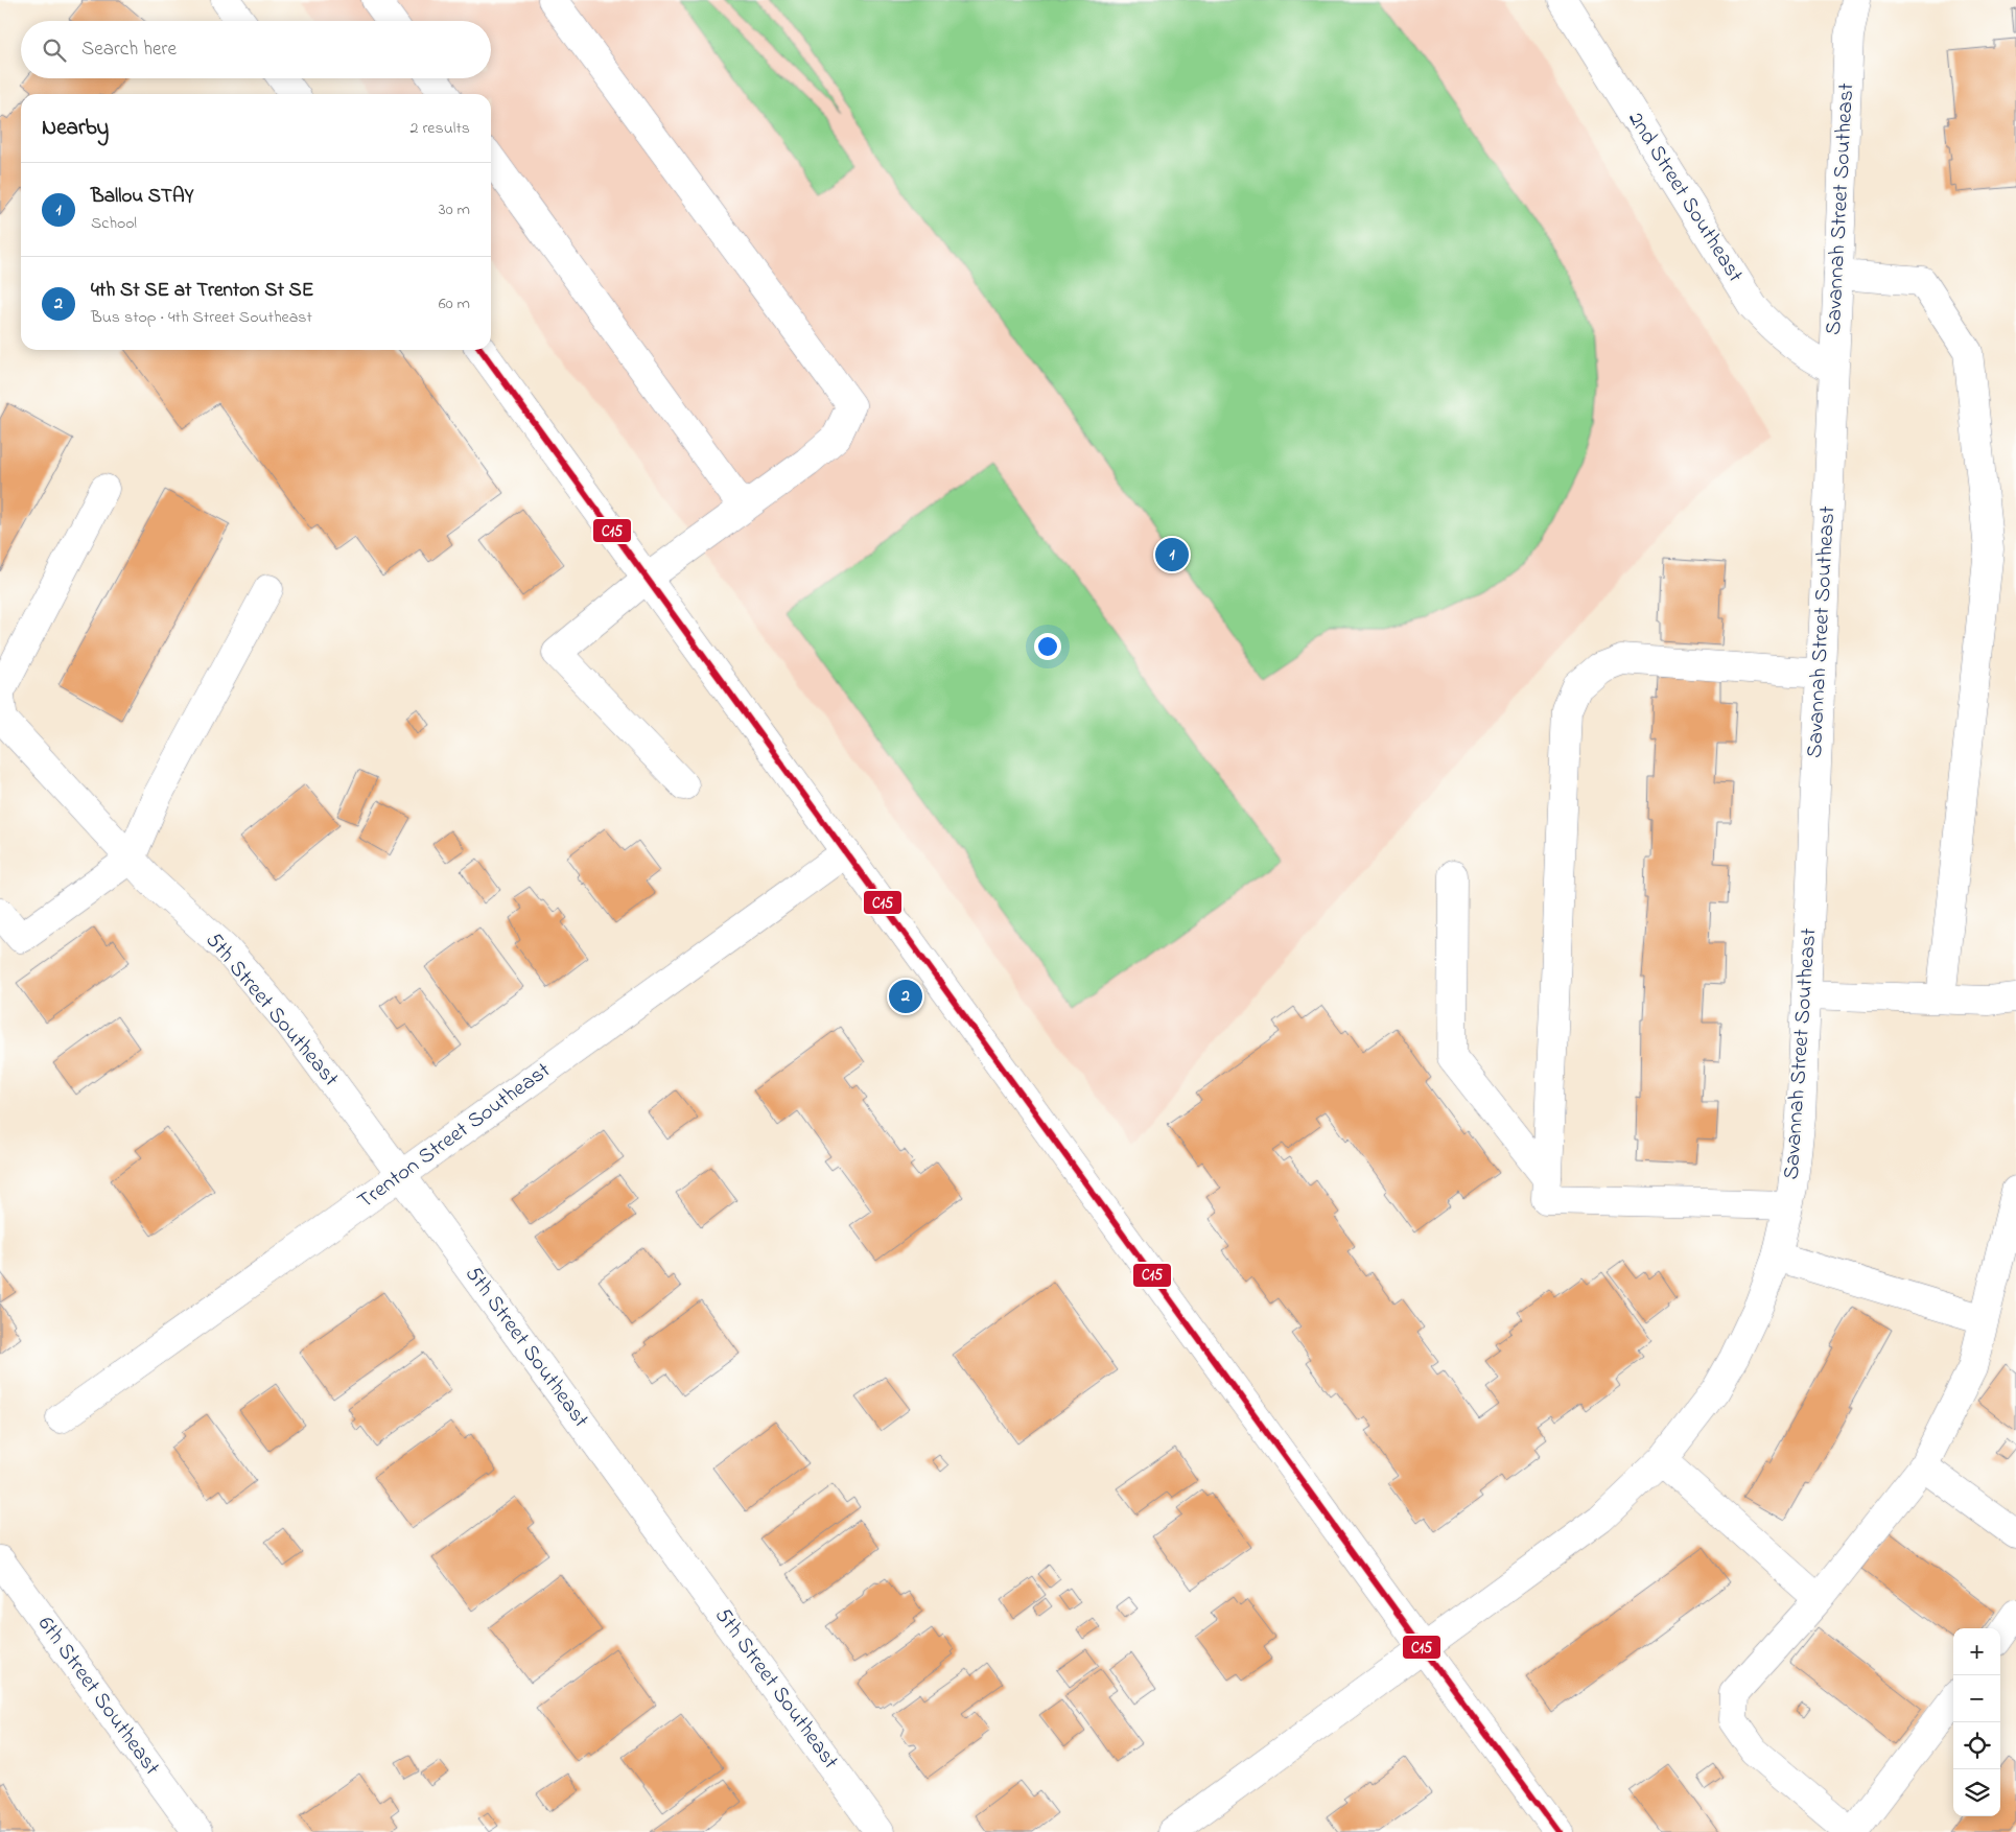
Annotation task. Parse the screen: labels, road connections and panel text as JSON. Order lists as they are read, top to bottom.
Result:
{
  "streets": {
    "street": [
      "2nd Street Southeast",
      "Savannah Street Southeast",
      "5th Street Southeast",
      "Trenton Street Southeast",
      "6th Street Southeast"
    ]
  },
  "crossings": [
    ["2nd Street Southeast", "Savannah Street Southeast"],
    ["5th Street Southeast", "Trenton Street Southeast"]
  ],
  "lines": ["transit line C15"],
  "page": {
    "search": "Search here",
    "heading": ["Nearby", "2 results"],
    "list": [
      {
        "mark": "1",
        "name": "Ballou STAY",
        "note": "School",
        "value": "30 m"
      },
      {
        "mark": "2",
        "name": "4th St SE at Trenton St SE",
        "note": "Bus stop · 4th Street Southeast",
        "value": "60 m"
      }
    ],
    "pins": ["1", "2"],
    "map_buttons": ["+", "−"]
  }
}
